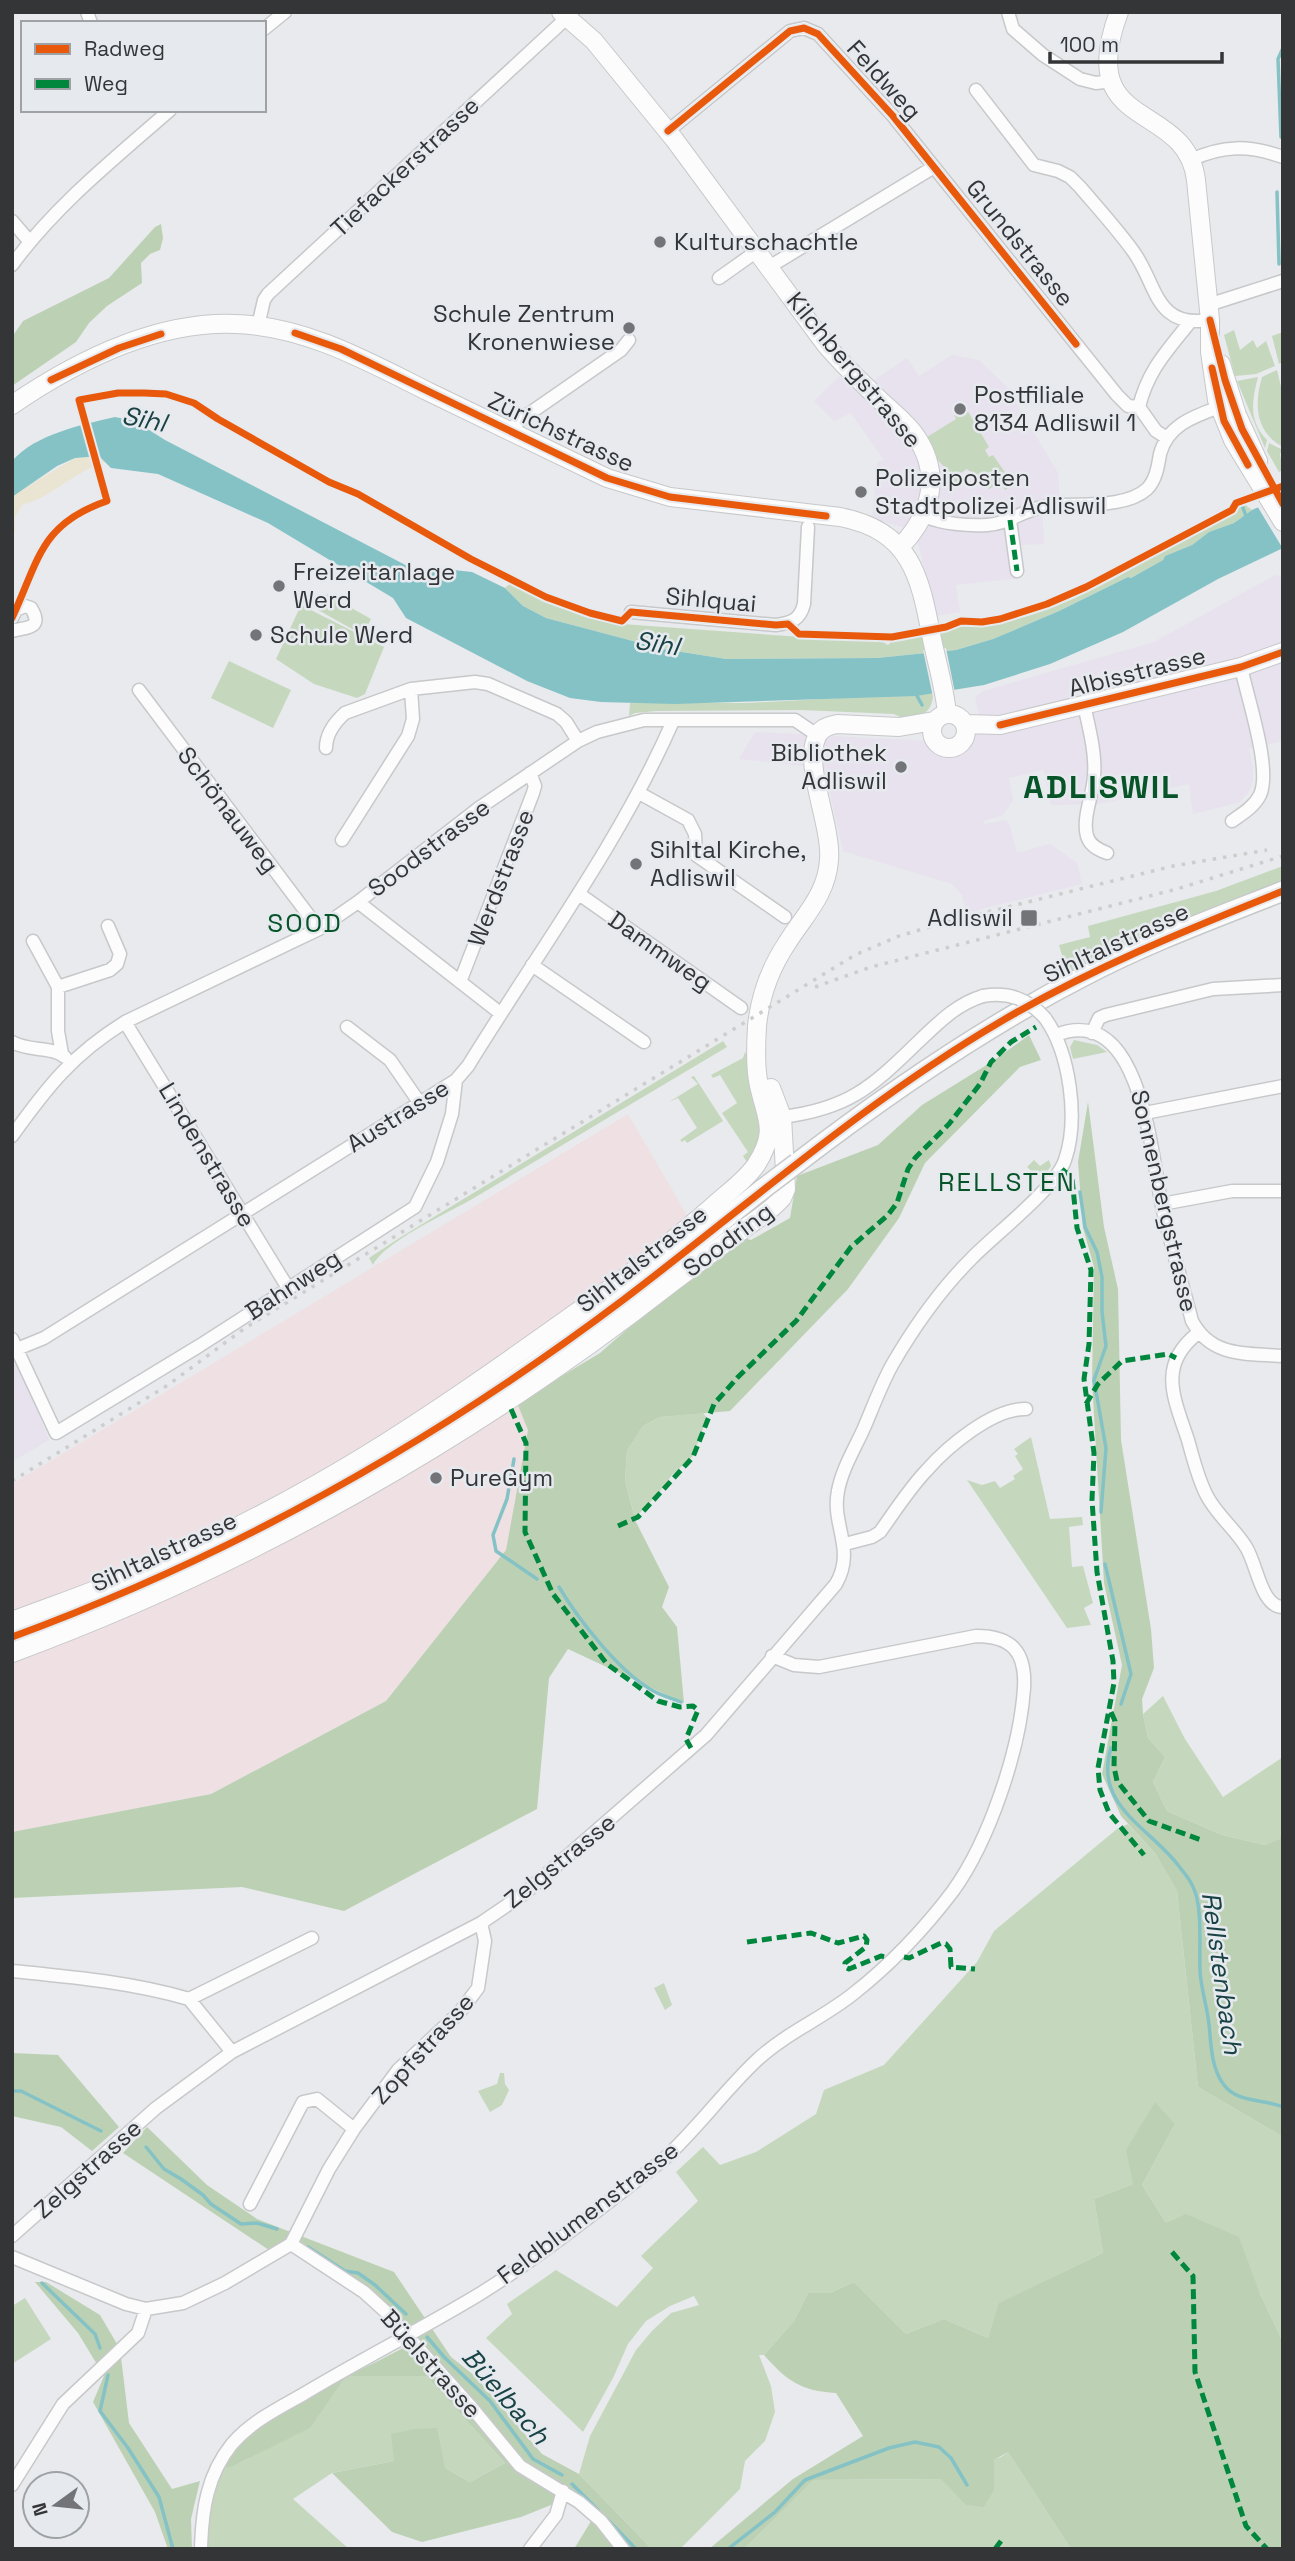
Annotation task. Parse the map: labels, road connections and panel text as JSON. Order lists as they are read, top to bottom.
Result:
{
  "streets": {
    "main road": ["Sihltalstrasse"],
    "street": [
      "Feldweg",
      "Tiefackerstrasse",
      "Grundstrasse",
      "Kilchbergstrasse",
      "Zürichstrasse",
      "Sihlquai",
      "Albisstrasse",
      "Schönauweg",
      "Soodstrasse",
      "Werdstrasse",
      "Dammweg",
      "Austrasse",
      "Lindenstrasse",
      "Sonnenbergstrasse",
      "Soodring",
      "Bahnweg",
      "Zelgstrasse",
      "Zopfstrasse",
      "Feldblumenstrasse",
      "Büelstrasse"
    ]
  },
  "crossings": [
    ["Feldweg", "Grundstrasse"],
    ["Feldweg", "Kilchbergstrasse"],
    ["Tiefackerstrasse", "Kilchbergstrasse"],
    ["Tiefackerstrasse", "Zürichstrasse"],
    ["Grundstrasse", "Kilchbergstrasse"],
    ["Kilchbergstrasse", "Zürichstrasse"],
    ["Zürichstrasse", "Albisstrasse"],
    ["Schönauweg", "Soodstrasse"],
    ["Soodstrasse", "Werdstrasse"],
    ["Soodstrasse", "Austrasse"],
    ["Soodstrasse", "Lindenstrasse"],
    ["Dammweg", "Austrasse"],
    ["Austrasse", "Lindenstrasse"],
    ["Austrasse", "Bahnweg"],
    ["Lindenstrasse", "Bahnweg"],
    ["Zelgstrasse", "Zopfstrasse"],
    ["Zelgstrasse", "Feldblumenstrasse"],
    ["Zopfstrasse", "Büelstrasse"],
    ["Feldblumenstrasse", "Büelstrasse"]
  ],
  "districts": ["ADLISWIL", "SOOD", "RELLSTEN"],
  "water": ["Sihl", "Rellstenbach", "Büelbach"],
  "places": {
    "other": [
      "Kulturschachtle",
      "Schule Zentrum Kronenwiese",
      "Postfiliale 8134 Adliswil 1",
      "Polizeiposten Stadtpolizei Adliswil",
      "Freizeitanlage Werd",
      "Schule Werd",
      "Bibliothek Adliswil",
      "Sihltal Kirche, Adliswil",
      "PureGym"
    ],
    "transit": ["Adliswil"]
  },
  "legend": ["Radweg", "Weg"],
  "scale_bar": "100 m",
  "north": "left"
}
